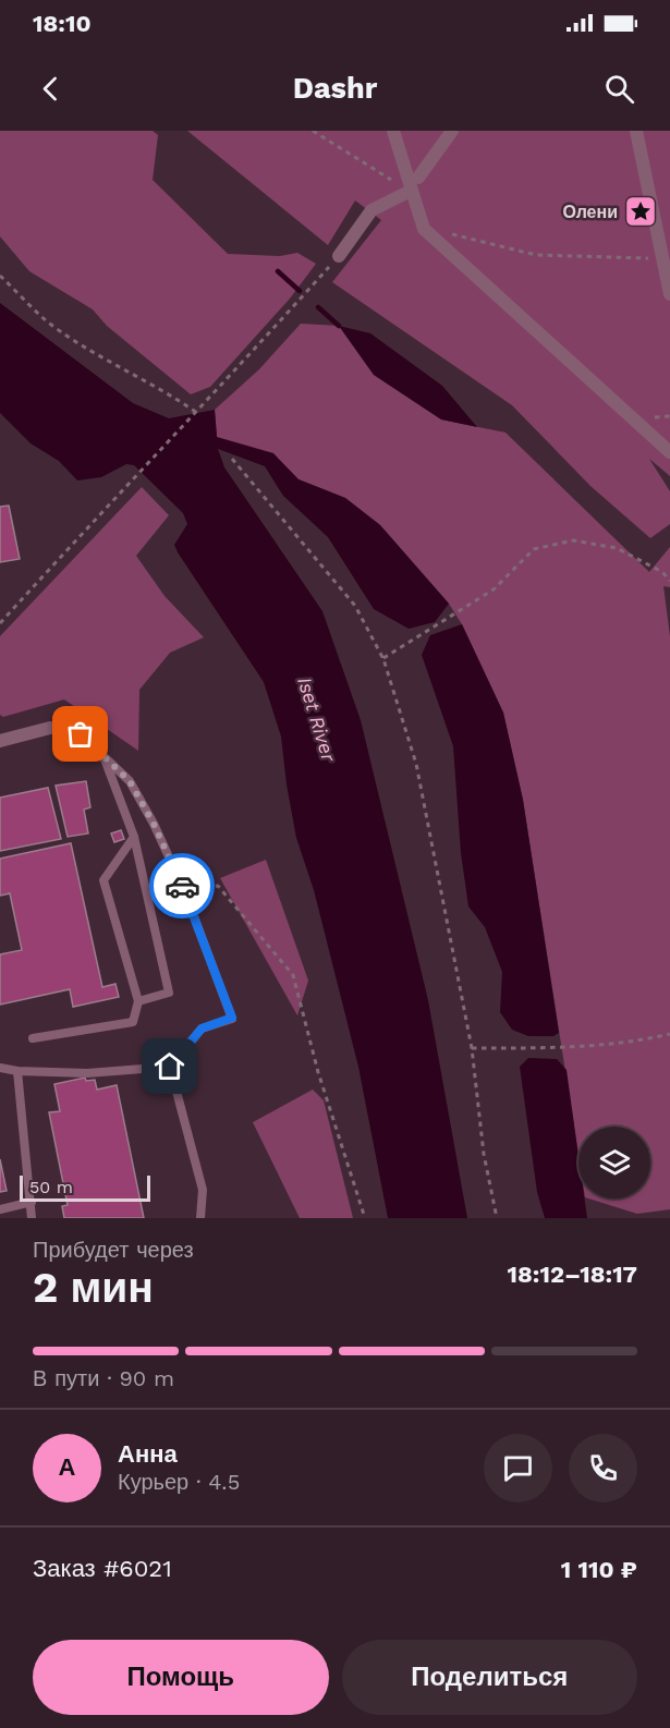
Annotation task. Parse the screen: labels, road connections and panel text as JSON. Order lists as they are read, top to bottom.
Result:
{
  "water": ["Iset River"],
  "places": {
    "place": ["Олени"]
  },
  "scale_bar": "50 m",
  "page": {
    "status": "18:10",
    "header": "Dashr",
    "scale": "50 m",
    "heading": ["2 мин", "Прибудет через", "18:12–18:17"],
    "panel": [
      "Анна",
      "Курьер · 4.5",
      "Заказ #6021",
      "1 110 ₽"
    ],
    "bar": "В пути · 90 m",
    "round": "А",
    "buttons": ["Помощь", "Поделиться"]
  }
}
